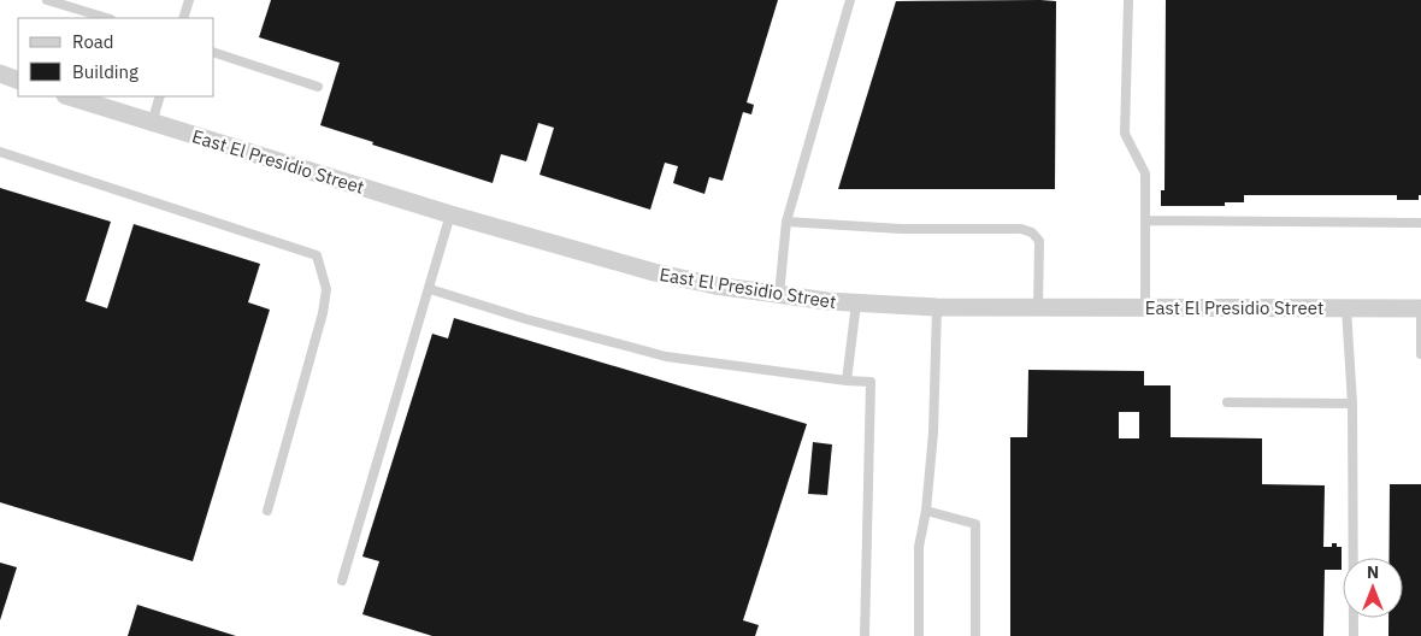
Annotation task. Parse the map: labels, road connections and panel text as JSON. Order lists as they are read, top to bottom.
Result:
{
  "streets": {
    "street": ["East El Presidio Street"]
  },
  "legend": ["Road", "Building"],
  "north": "top"
}
